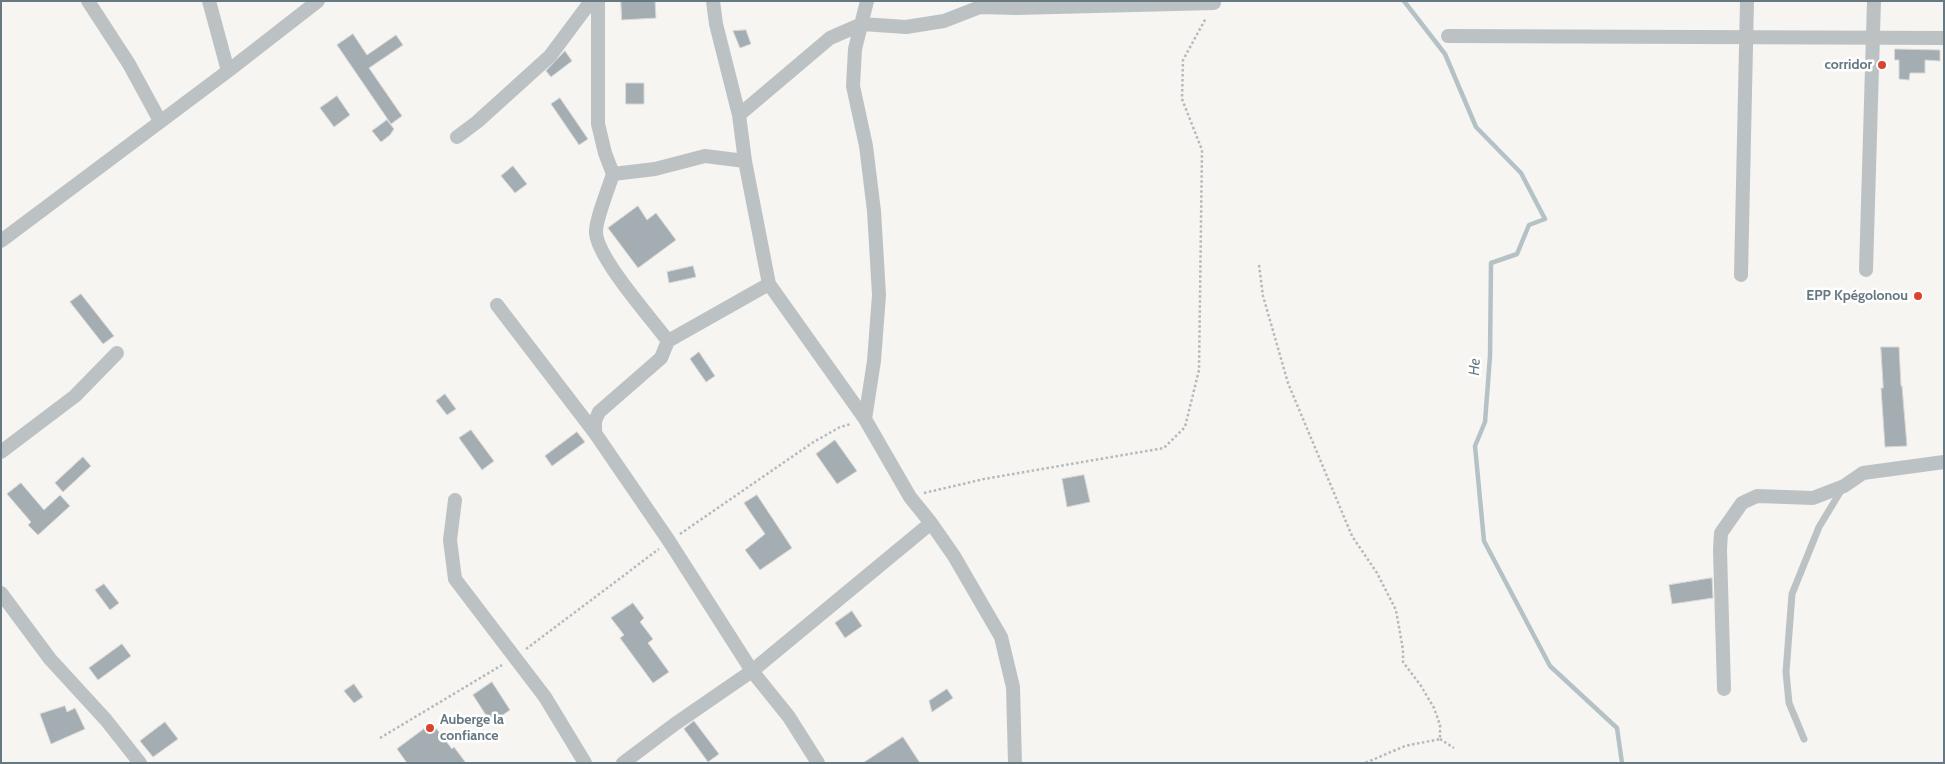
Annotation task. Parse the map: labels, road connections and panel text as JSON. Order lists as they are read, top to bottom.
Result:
{
  "water": ["He"],
  "places": ["corridor", "EPP Kpégolonou", "Auberge la confiance"]
}
